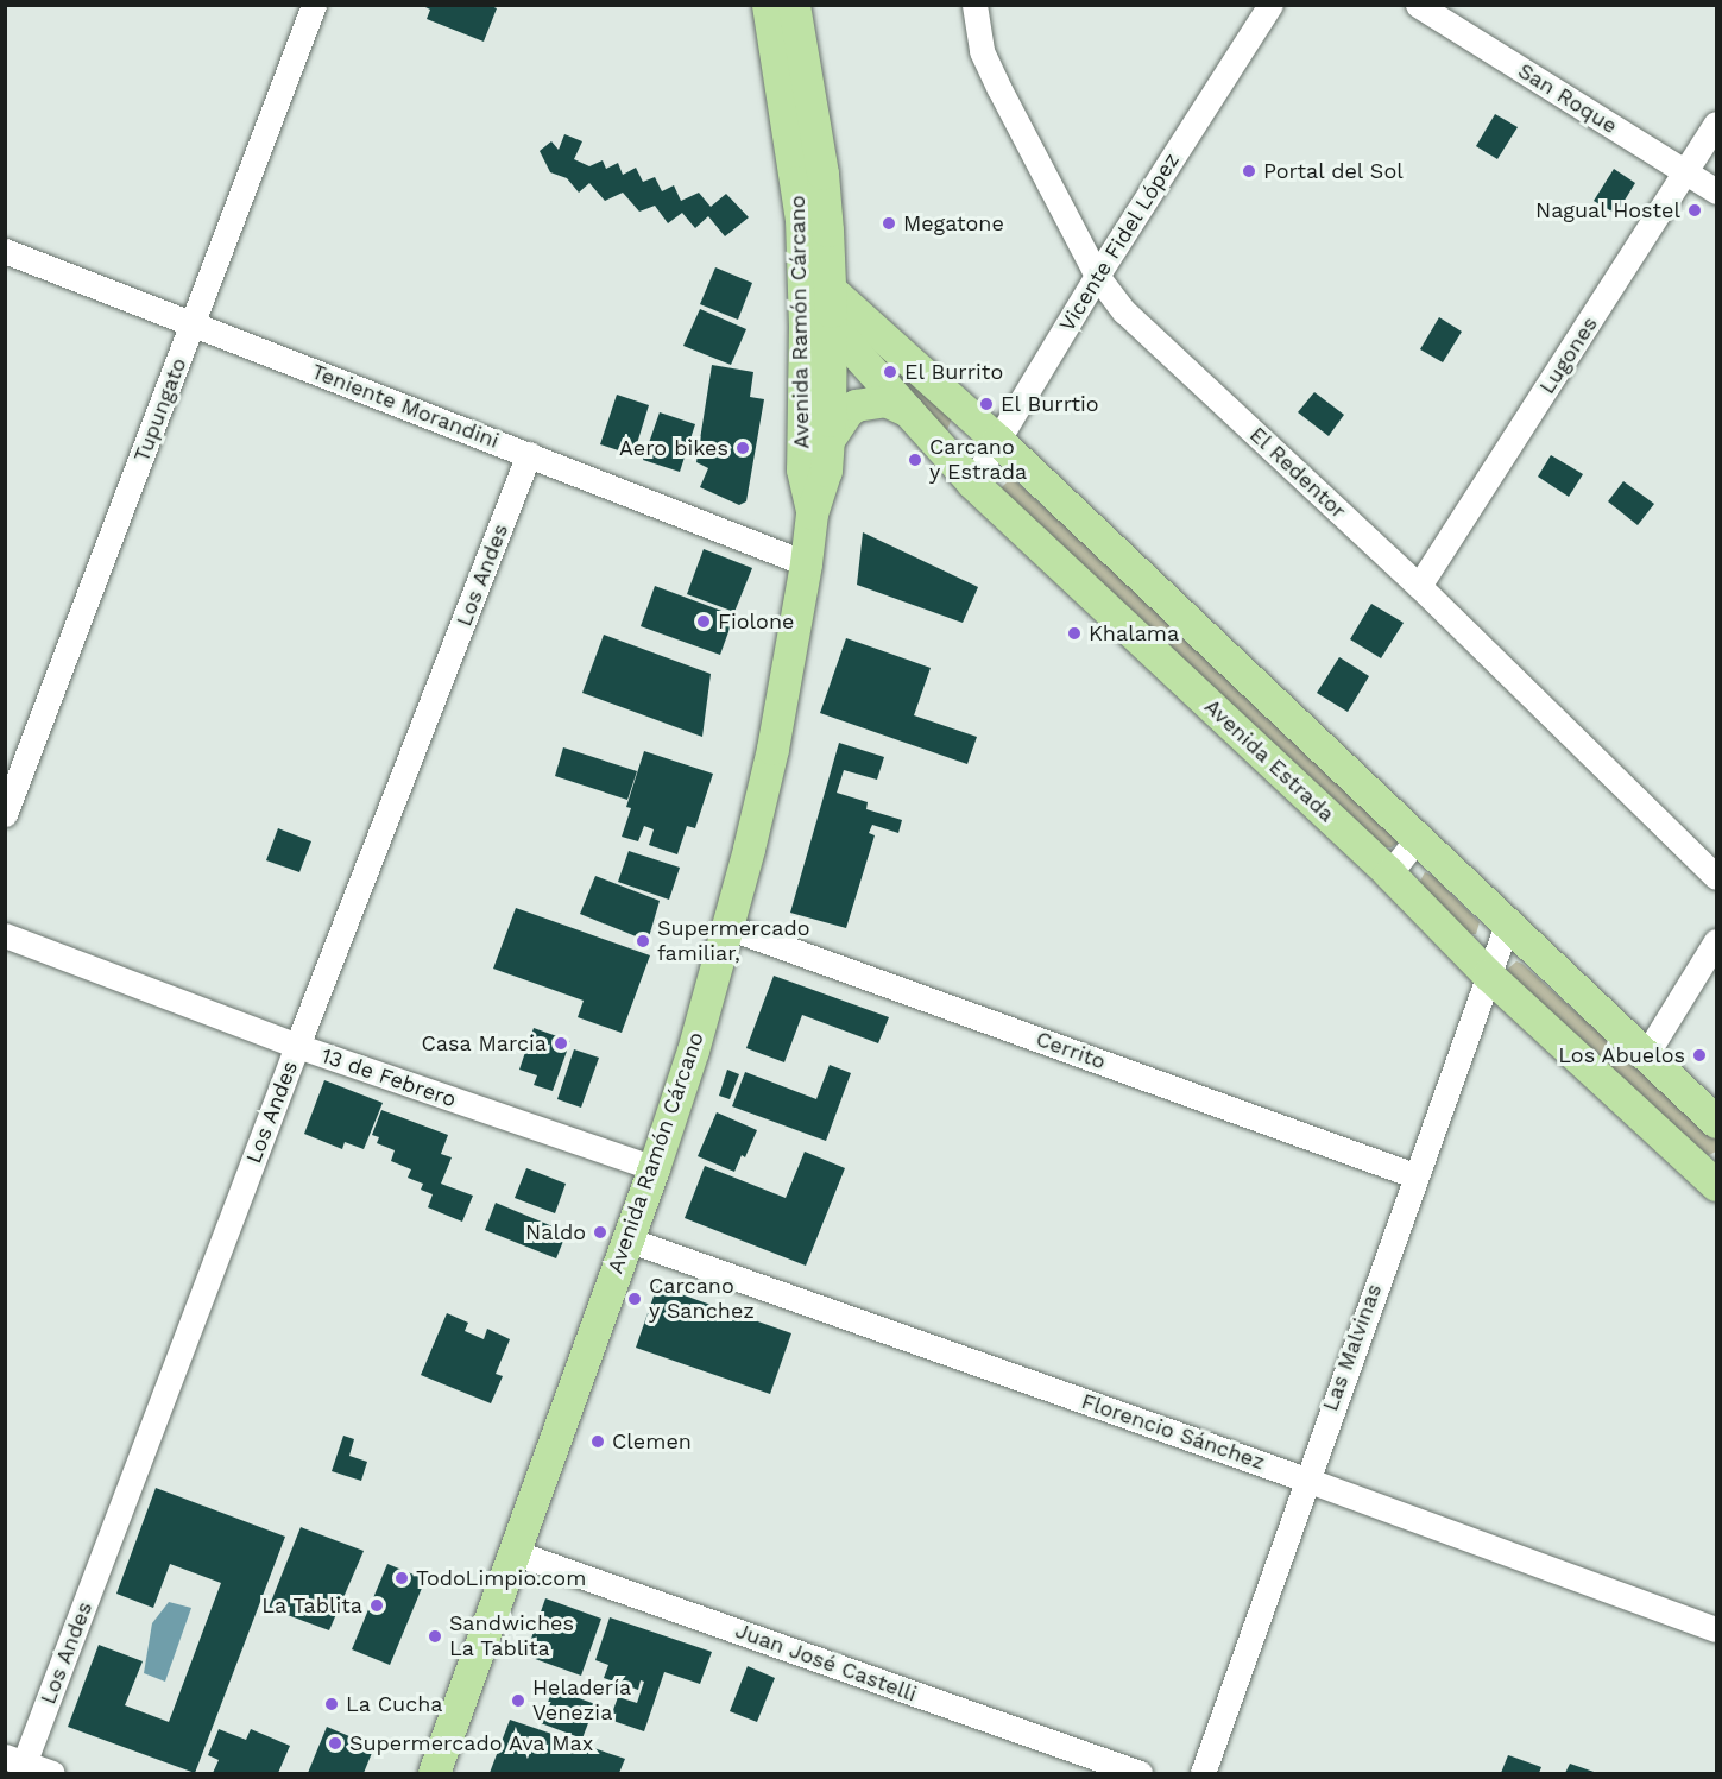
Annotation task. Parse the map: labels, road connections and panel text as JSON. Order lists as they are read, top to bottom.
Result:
{
  "streets": {
    "main road": ["Avenida Ramón Cárcano", "Avenida Estrada"],
    "street": [
      "San Roque",
      "Vicente Fidel López",
      "Lugones",
      "Teniente Morandini",
      "Tupungato",
      "El Redentor",
      "Los Andes",
      "Cerrito",
      "13 de Febrero",
      "Las Malvinas",
      "Florencio Sánchez",
      "Juan José Castelli"
    ]
  },
  "crossings": [
    ["San Roque", "Lugones"],
    ["Vicente Fidel López", "El Redentor"],
    ["Vicente Fidel López", "Avenida Estrada"],
    ["Avenida Ramón Cárcano", "Teniente Morandini"],
    ["Avenida Ramón Cárcano", "Avenida Estrada"],
    ["Avenida Ramón Cárcano", "Cerrito"],
    ["Avenida Ramón Cárcano", "13 de Febrero"],
    ["Avenida Ramón Cárcano", "Florencio Sánchez"],
    ["Avenida Ramón Cárcano", "Juan José Castelli"],
    ["Lugones", "El Redentor"],
    ["Teniente Morandini", "Tupungato"],
    ["Teniente Morandini", "Los Andes"],
    ["Los Andes", "13 de Febrero"],
    ["Avenida Estrada", "Las Malvinas"],
    ["Cerrito", "Las Malvinas"],
    ["Las Malvinas", "Florencio Sánchez"]
  ],
  "places": [
    "Portal del Sol",
    "Nagual Hostel",
    "Megatone",
    "El Burrito",
    "El Burrtio",
    "Aero bikes",
    "Carcano y Estrada",
    "Fiolone",
    "Khalama",
    "Supermercado familiar,",
    "Casa Marcia",
    "Los Abuelos",
    "Naldo",
    "Carcano y Sanchez",
    "Clemen",
    "TodoLimpio.com",
    "La Tablita",
    "Sandwiches La Tablita",
    "Heladería Venezia",
    "La Cucha",
    "Supermercado Ava Max"
  ]
}
